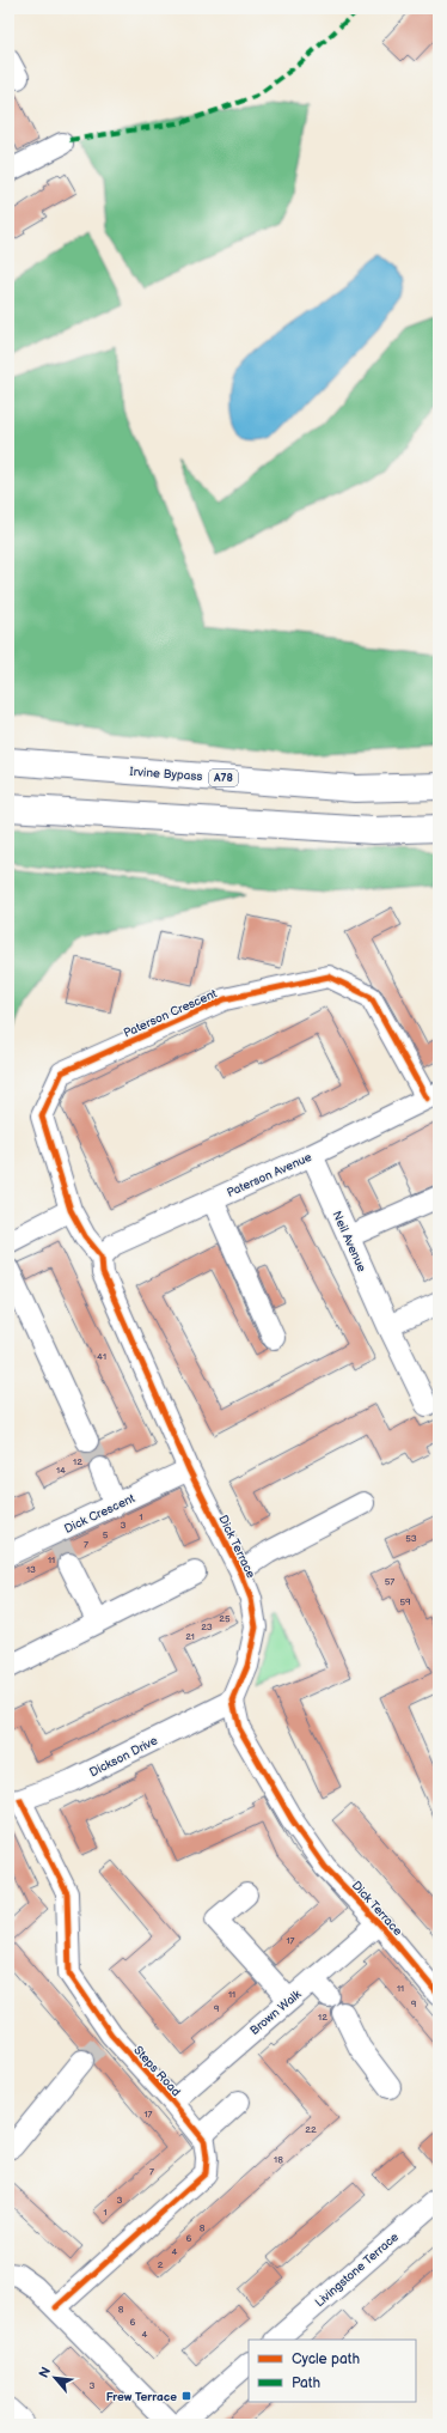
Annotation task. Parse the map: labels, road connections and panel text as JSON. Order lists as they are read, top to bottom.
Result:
{
  "streets": {
    "highway": ["Irvine Bypass", "A78"],
    "street": [
      "Paterson Crescent",
      "Paterson Avenue",
      "Neil Avenue",
      "Dick Crescent",
      "Dick Terrace",
      "Dickson Drive",
      "Brown Walk",
      "Steps Road",
      "Livingstone Terrace"
    ]
  },
  "crossings": [
    ["Paterson Crescent", "Paterson Avenue"],
    ["Paterson Crescent", "Dick Terrace"],
    ["Paterson Avenue", "Neil Avenue"],
    ["Paterson Avenue", "Dick Terrace"],
    ["Dick Crescent", "Dick Terrace"],
    ["Dick Terrace", "Dickson Drive"],
    ["Dick Terrace", "Brown Walk"],
    ["Dickson Drive", "Steps Road"],
    ["Brown Walk", "Steps Road"]
  ],
  "places": {
    "transit": ["Frew Terrace"]
  },
  "house_numbers": [
    "41",
    "12",
    "14",
    "1",
    "3",
    "5",
    "53",
    "7",
    "11",
    "13",
    "57",
    "59",
    "25",
    "23",
    "21",
    "17",
    "11",
    "11",
    "9",
    "9",
    "12",
    "17",
    "22",
    "18",
    "7",
    "3",
    "1",
    "8",
    "6",
    "4",
    "2",
    "8",
    "6",
    "4",
    "3"
  ],
  "legend": ["Cycle path", "Path"],
  "north": "top left"
}
